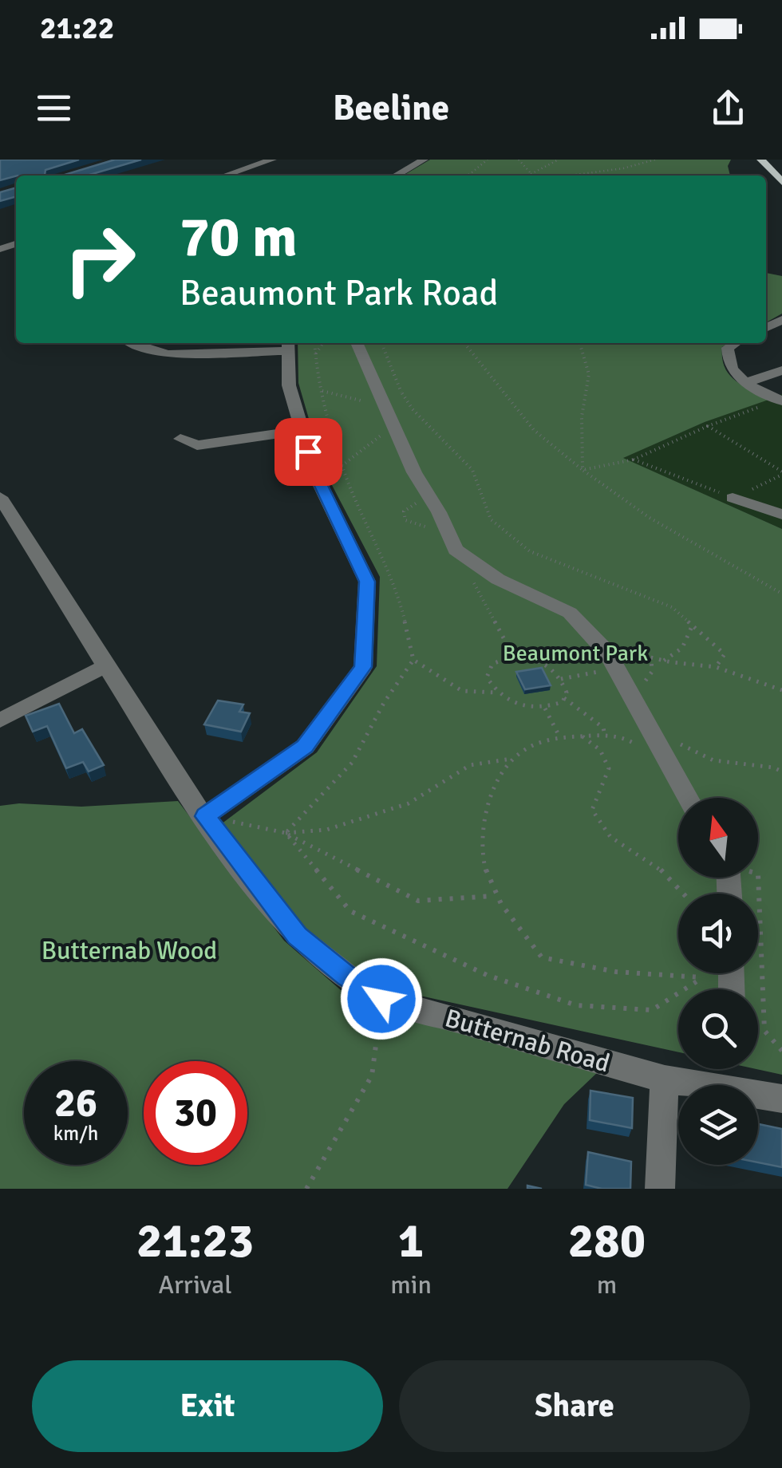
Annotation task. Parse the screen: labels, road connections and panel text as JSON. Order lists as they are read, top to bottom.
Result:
{
  "streets": {
    "street": ["Butternab Road"]
  },
  "parks": ["Beaumont Park", "Butternab Wood"],
  "north": "top",
  "page": {
    "status": "21:22",
    "header": "Beeline",
    "turn": ["70 m", "Beaumont Park Road"],
    "speed": "26 km/h",
    "limit": "30",
    "eta": [
      "21:23",
      "Arrival",
      "1",
      "min",
      "280",
      "m"
    ],
    "buttons": ["Exit", "Share"]
  }
}
